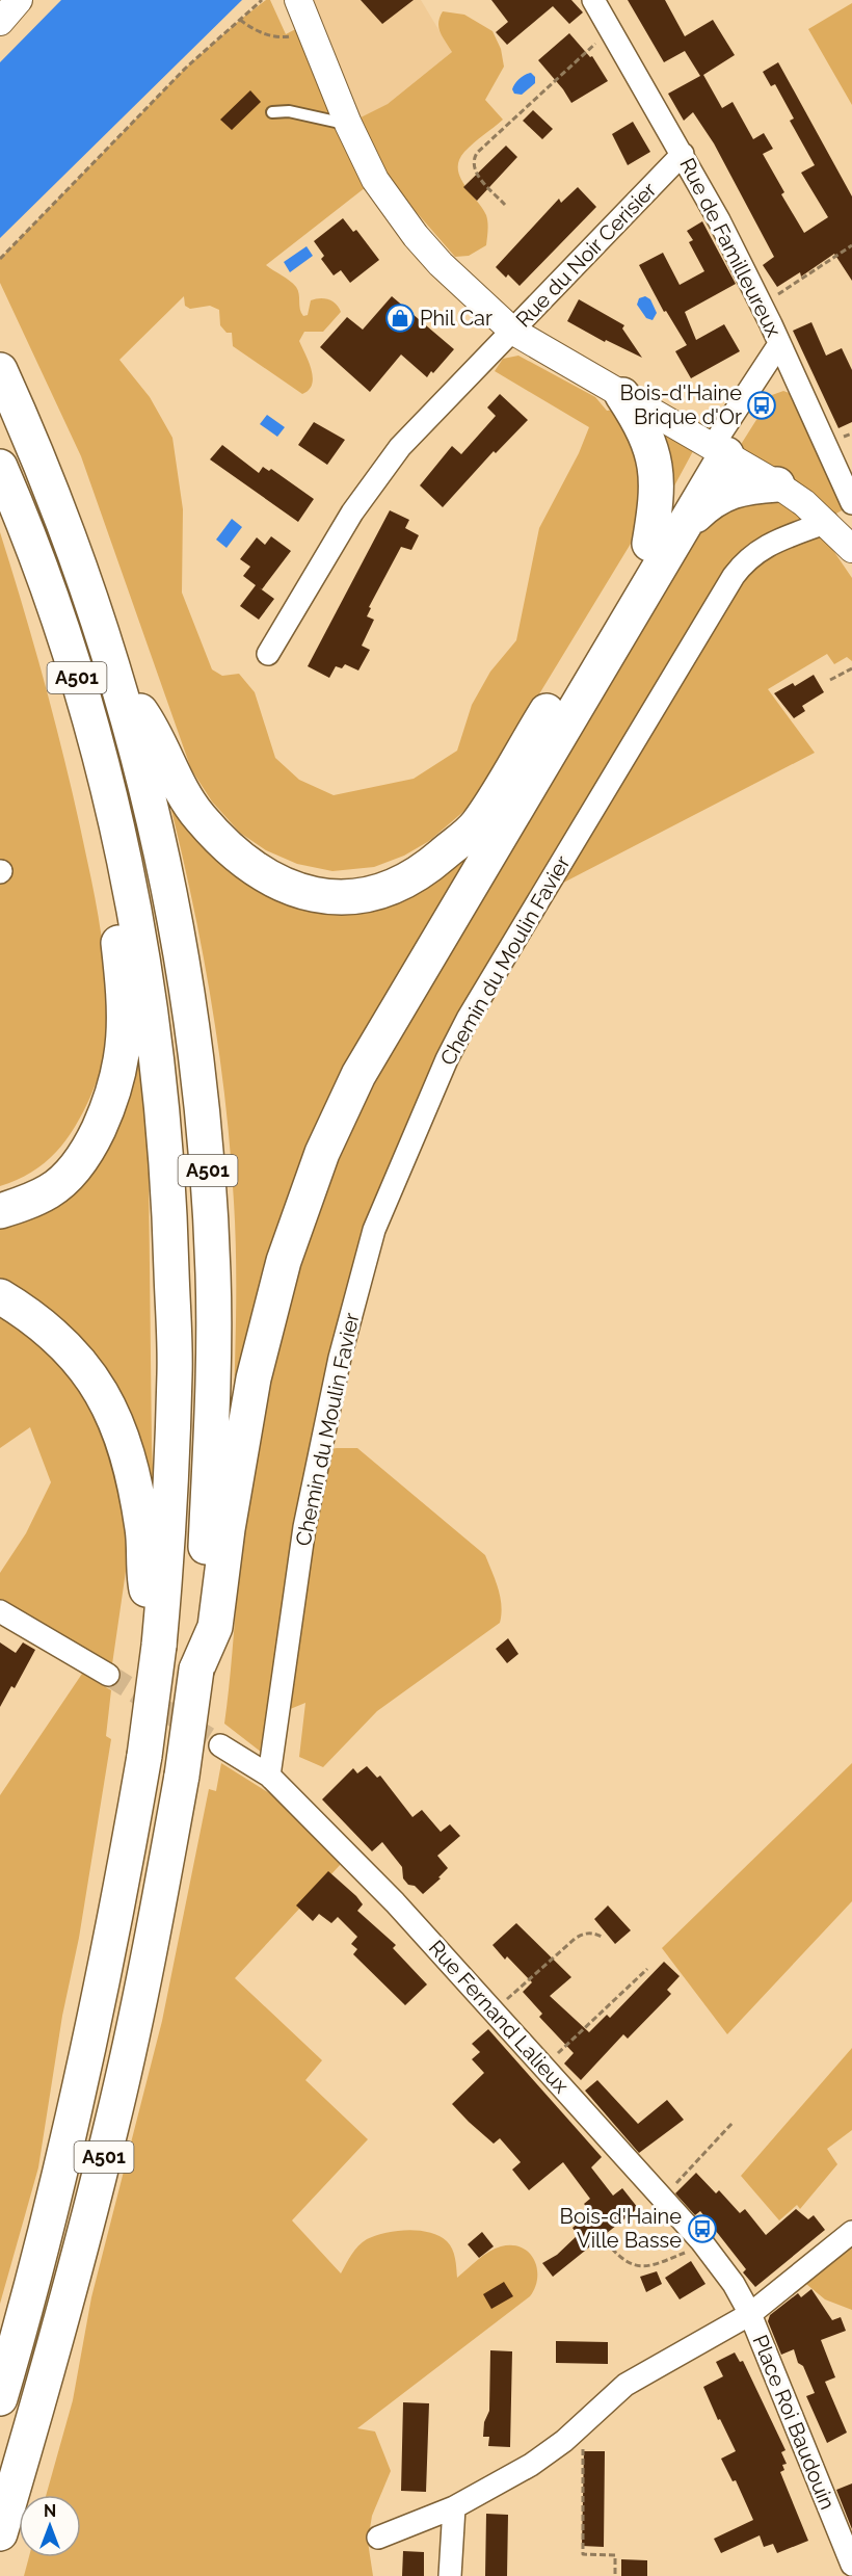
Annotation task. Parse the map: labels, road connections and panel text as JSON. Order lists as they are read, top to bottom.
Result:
{
  "streets": {
    "highway": ["A501"],
    "street": [
      "Rue de Familleureux",
      "Rue du Noir Cerisier",
      "Chemin du Moulin Favier",
      "Rue Fernand Lalieux",
      "Place Roi Baudouin"
    ]
  },
  "crossings": [
    ["Rue de Familleureux", "Rue du Noir Cerisier"],
    ["Chemin du Moulin Favier", "Rue Fernand Lalieux"],
    ["Rue Fernand Lalieux", "Place Roi Baudouin"]
  ],
  "places": {
    "shop": ["Phil Car"],
    "bus stop": ["Bois-d'Haine Brique d'Or", "Bois-d'Haine Ville Basse"]
  },
  "north": "top"
}
